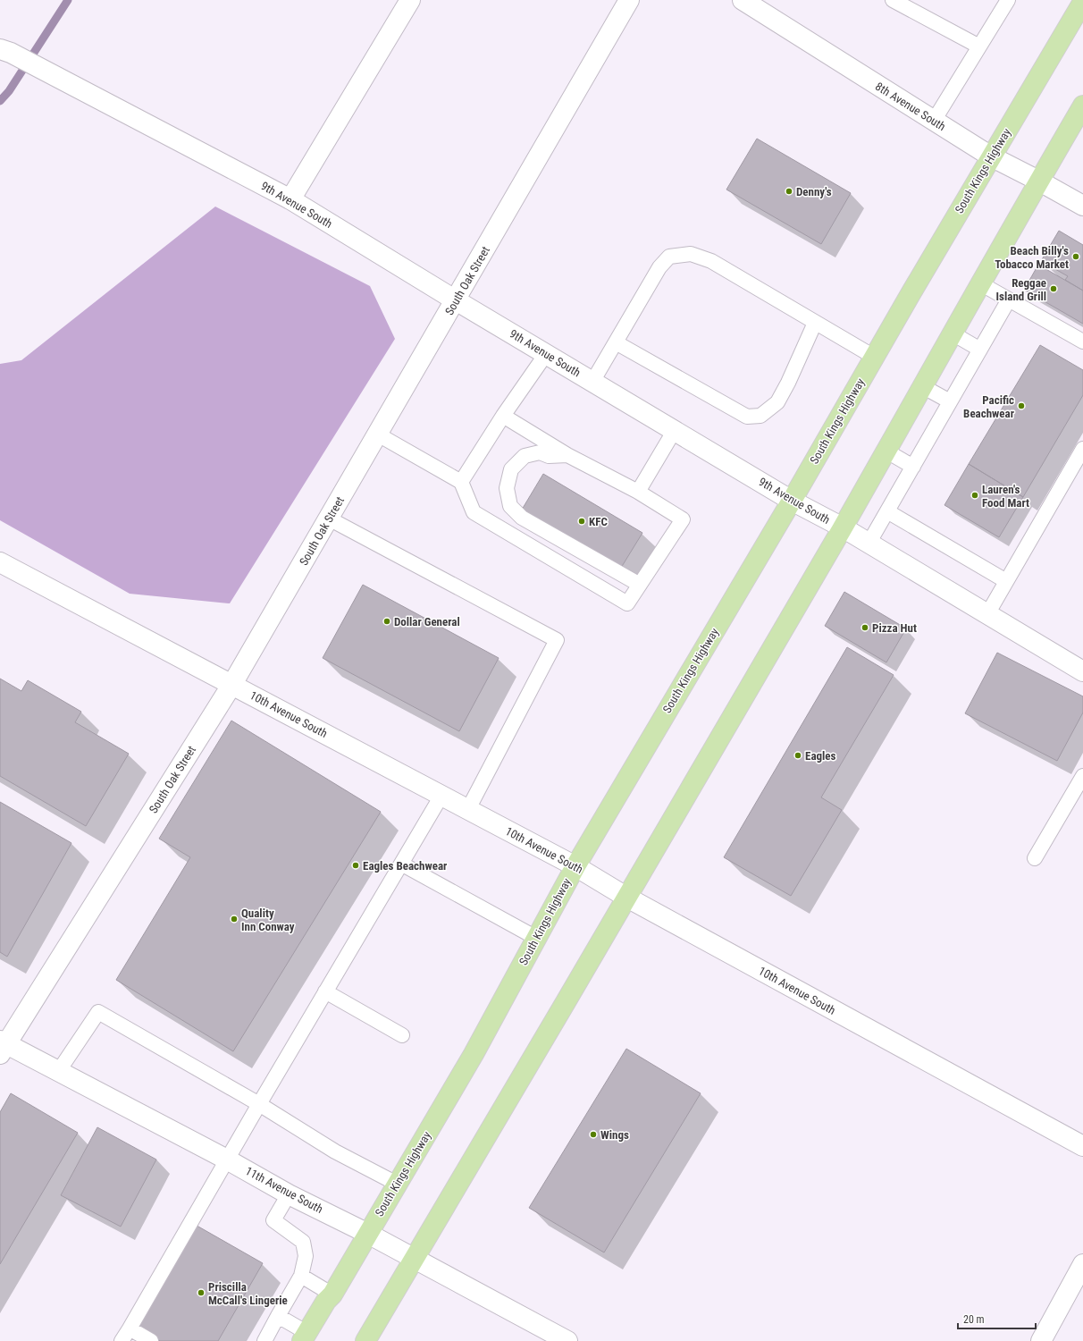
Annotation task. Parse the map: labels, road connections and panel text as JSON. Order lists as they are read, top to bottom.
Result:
{
  "streets": {
    "main road": ["South Kings Highway"],
    "street": [
      "8th Avenue South",
      "9th Avenue South",
      "South Oak Street",
      "10th Avenue South",
      "11th Avenue South"
    ]
  },
  "crossings": [
    ["8th Avenue South", "South Kings Highway"],
    ["South Kings Highway", "9th Avenue South"],
    ["South Kings Highway", "10th Avenue South"],
    ["South Kings Highway", "11th Avenue South"],
    ["9th Avenue South", "South Oak Street"],
    ["South Oak Street", "10th Avenue South"],
    ["South Oak Street", "11th Avenue South"]
  ],
  "places": [
    "Denny's",
    "Beach Billy's Tobacco Market",
    "Reggae Island Grill",
    "Pacific Beachwear",
    "Lauren's Food Mart",
    "KFC",
    "Dollar General",
    "Pizza Hut",
    "Eagles",
    "Eagles Beachwear",
    "Quality Inn Conway",
    "Wings",
    "Priscilla McCall's Lingerie"
  ],
  "scale_bar": "20 m"
}
